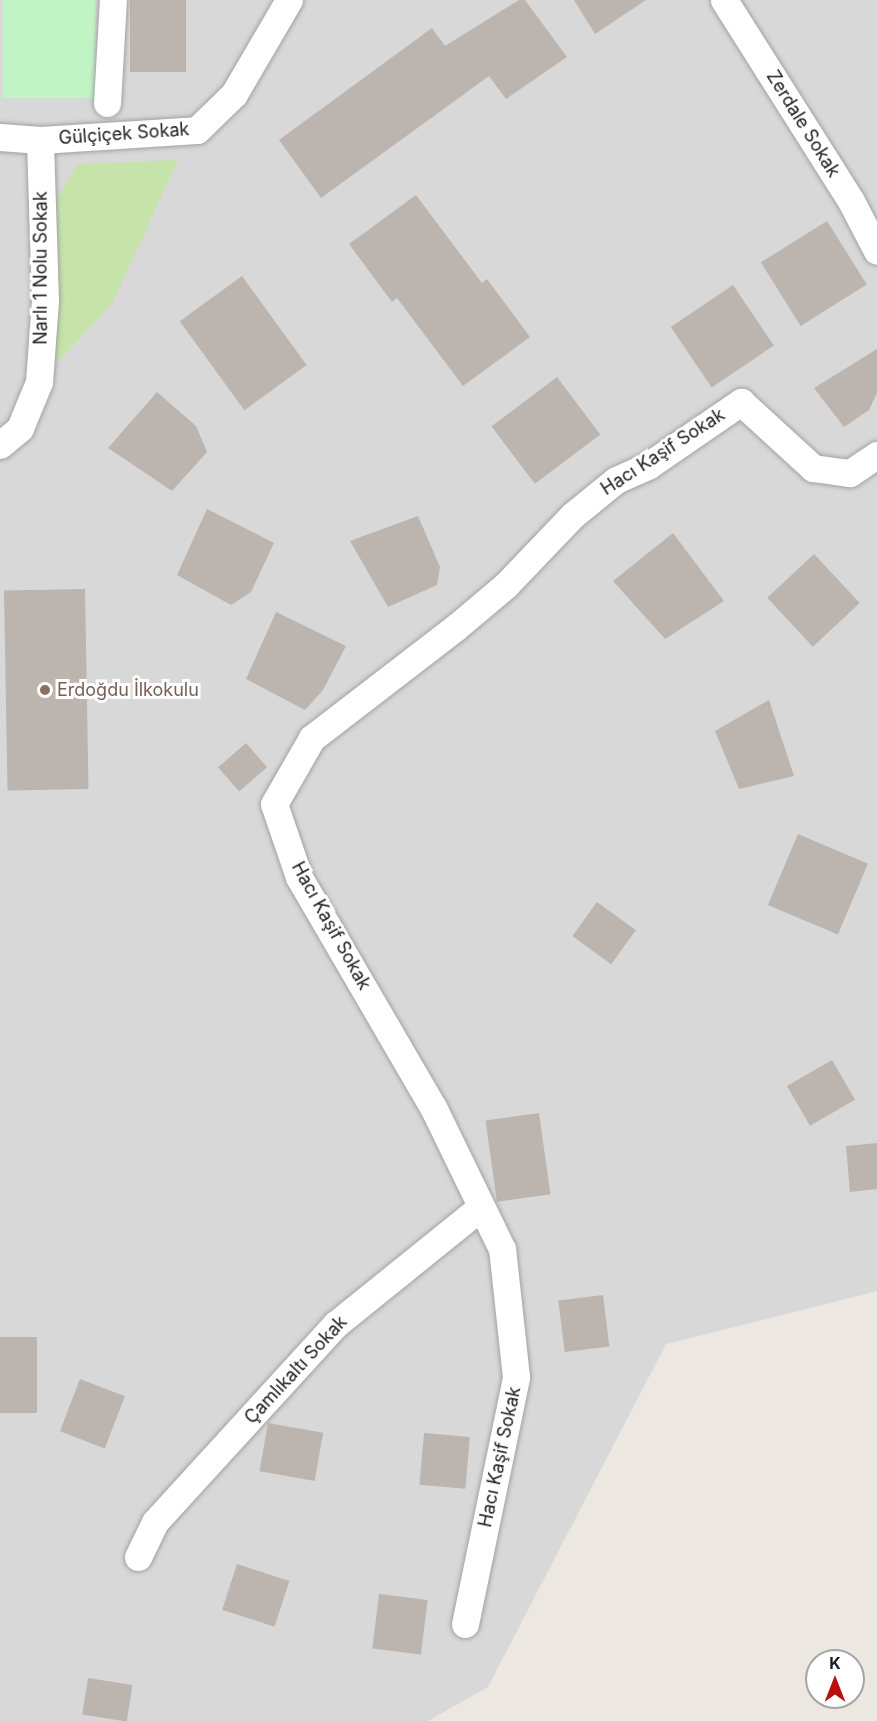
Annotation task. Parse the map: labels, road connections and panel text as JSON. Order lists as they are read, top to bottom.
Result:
{
  "streets": {
    "street": [
      "Zerdale Sokak",
      "Gülçiçek Sokak",
      "Narlı 1 Nolu Sokak",
      "Hacı Kaşif Sokak",
      "Çamlıkaltı Sokak"
    ]
  },
  "crossings": [
    ["Gülçiçek Sokak", "Narlı 1 Nolu Sokak"],
    ["Hacı Kaşif Sokak", "Çamlıkaltı Sokak"]
  ],
  "places": ["Erdoğdu İlkokulu"],
  "north": "top"
}
